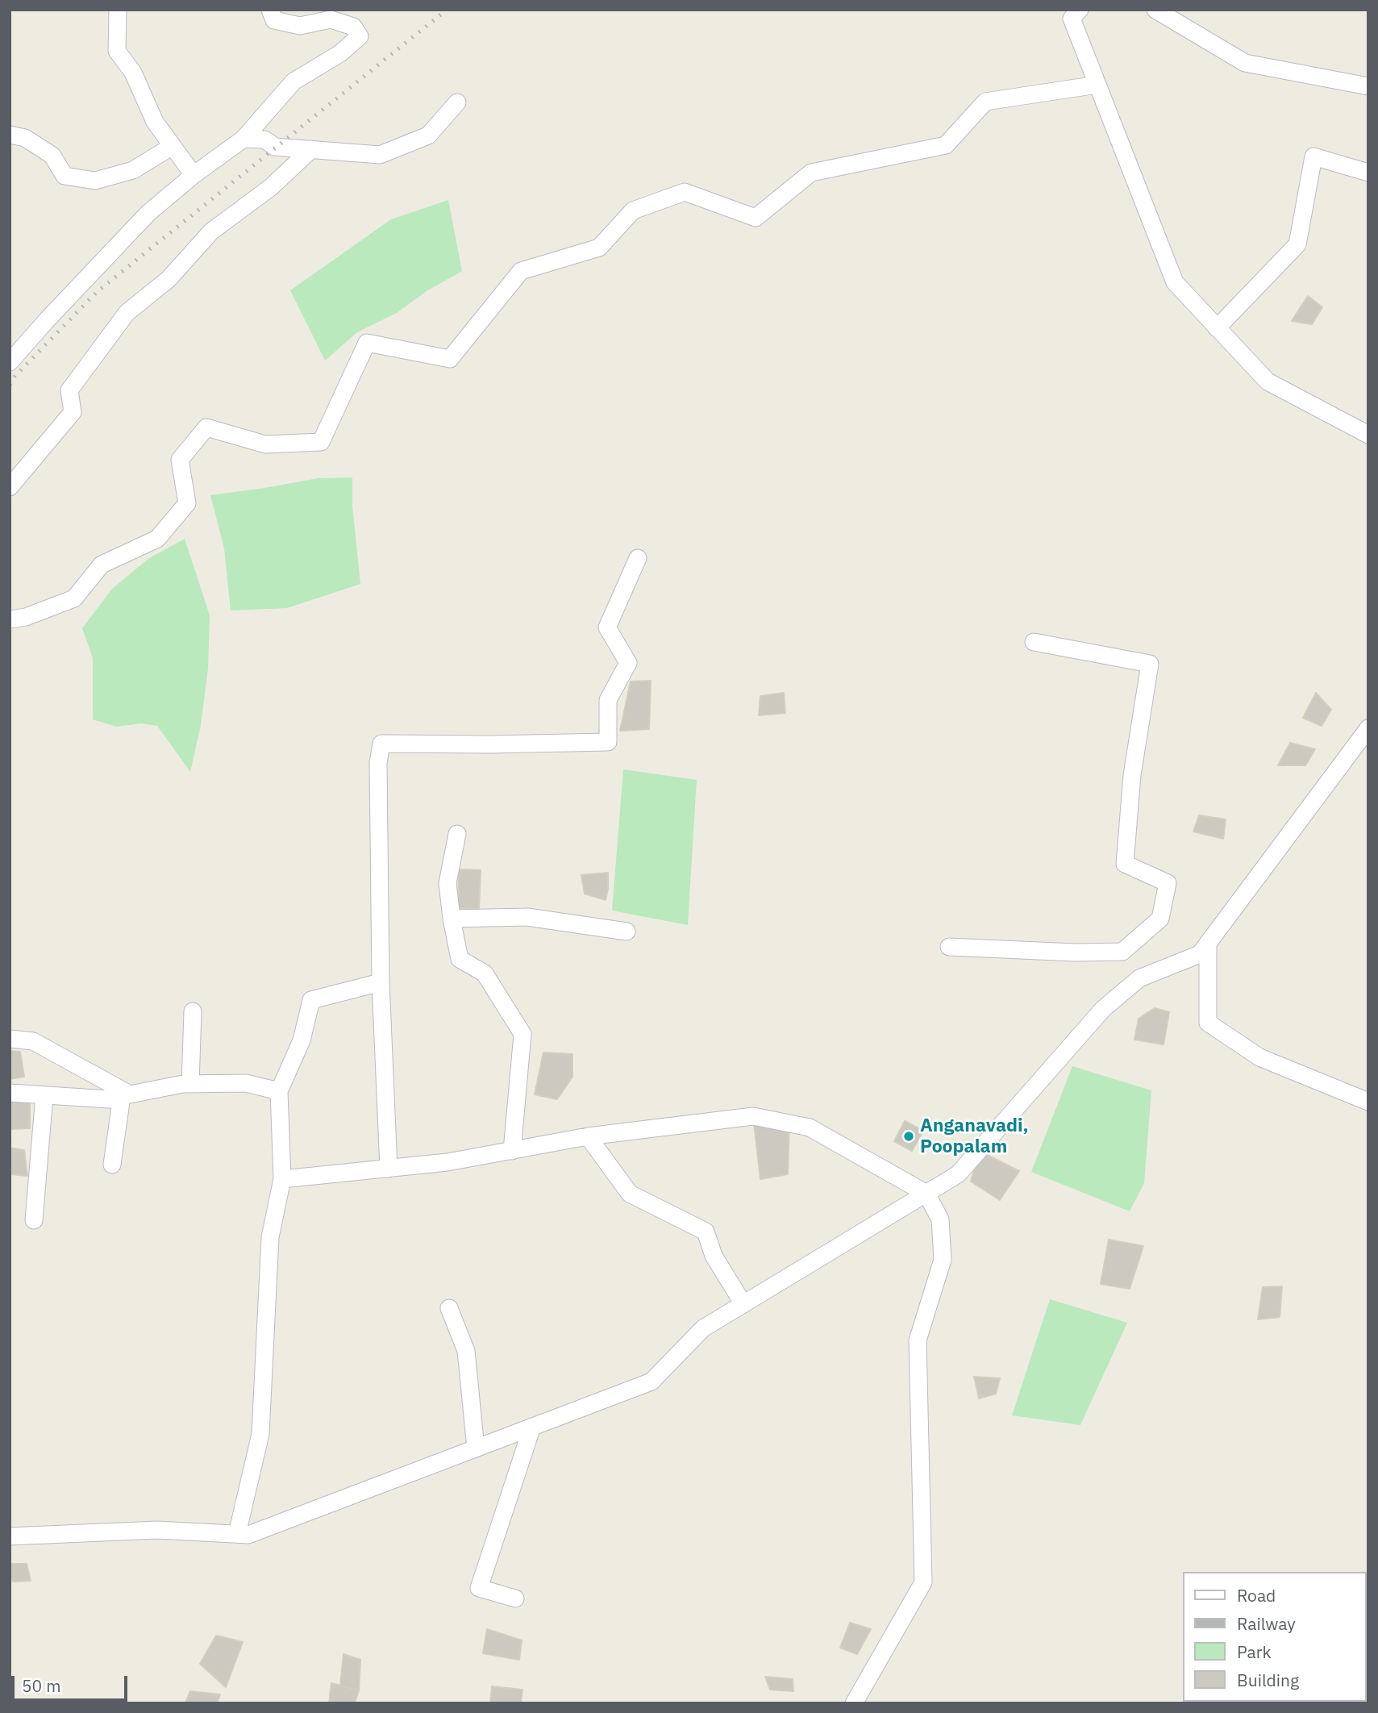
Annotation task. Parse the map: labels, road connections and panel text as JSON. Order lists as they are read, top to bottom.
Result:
{
  "places": ["Anganavadi, Poopalam"],
  "legend": [
    "Road",
    "Railway",
    "Park",
    "Building"
  ],
  "scale_bar": "50 m"
}
